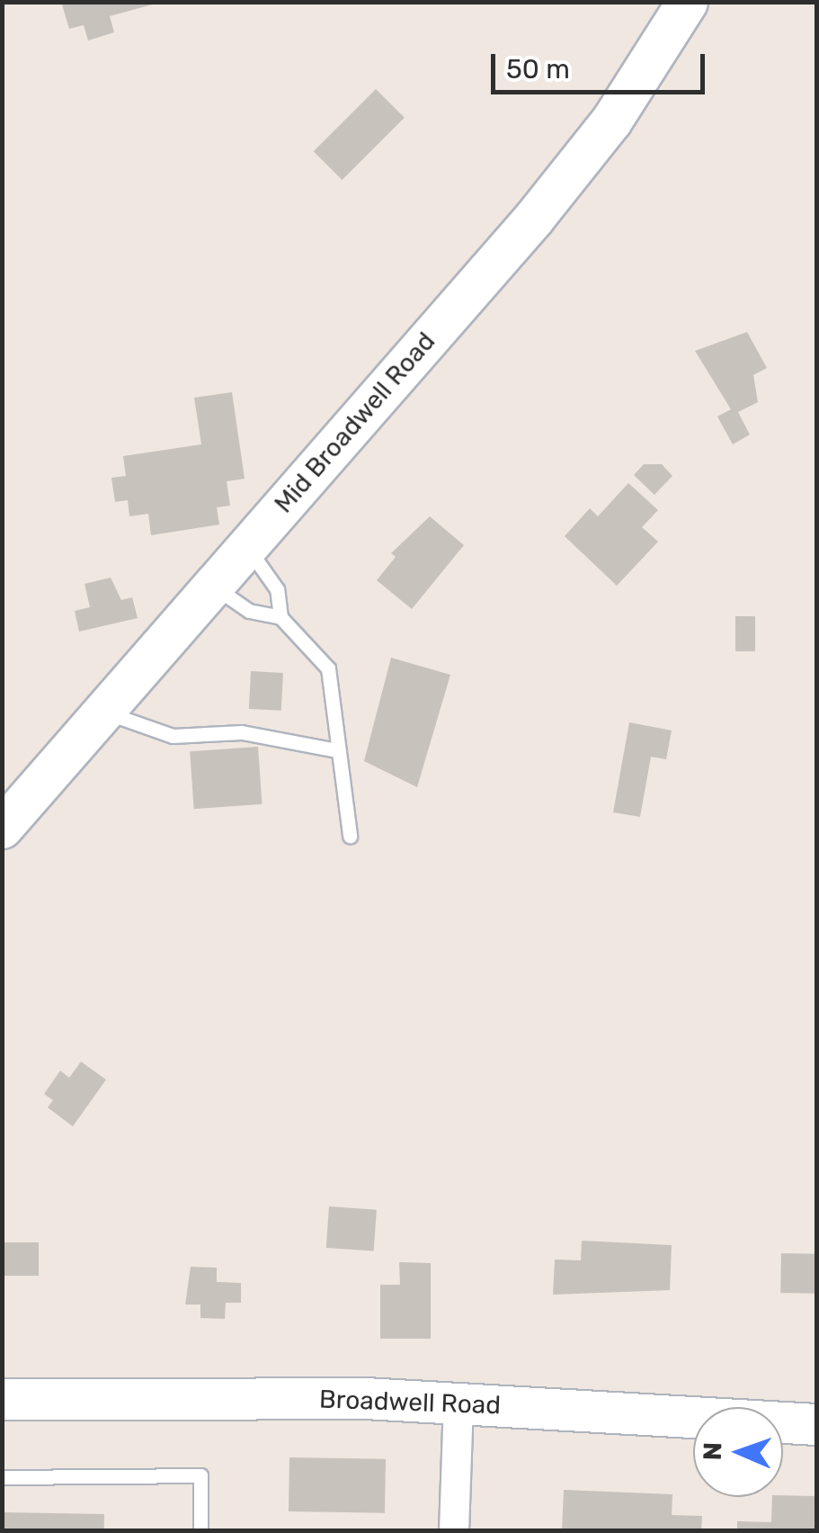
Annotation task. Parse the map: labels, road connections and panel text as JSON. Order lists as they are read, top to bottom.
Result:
{
  "streets": {
    "street": ["Mid Broadwell Road", "Broadwell Road"]
  },
  "scale_bar": "50 m",
  "north": "left"
}
